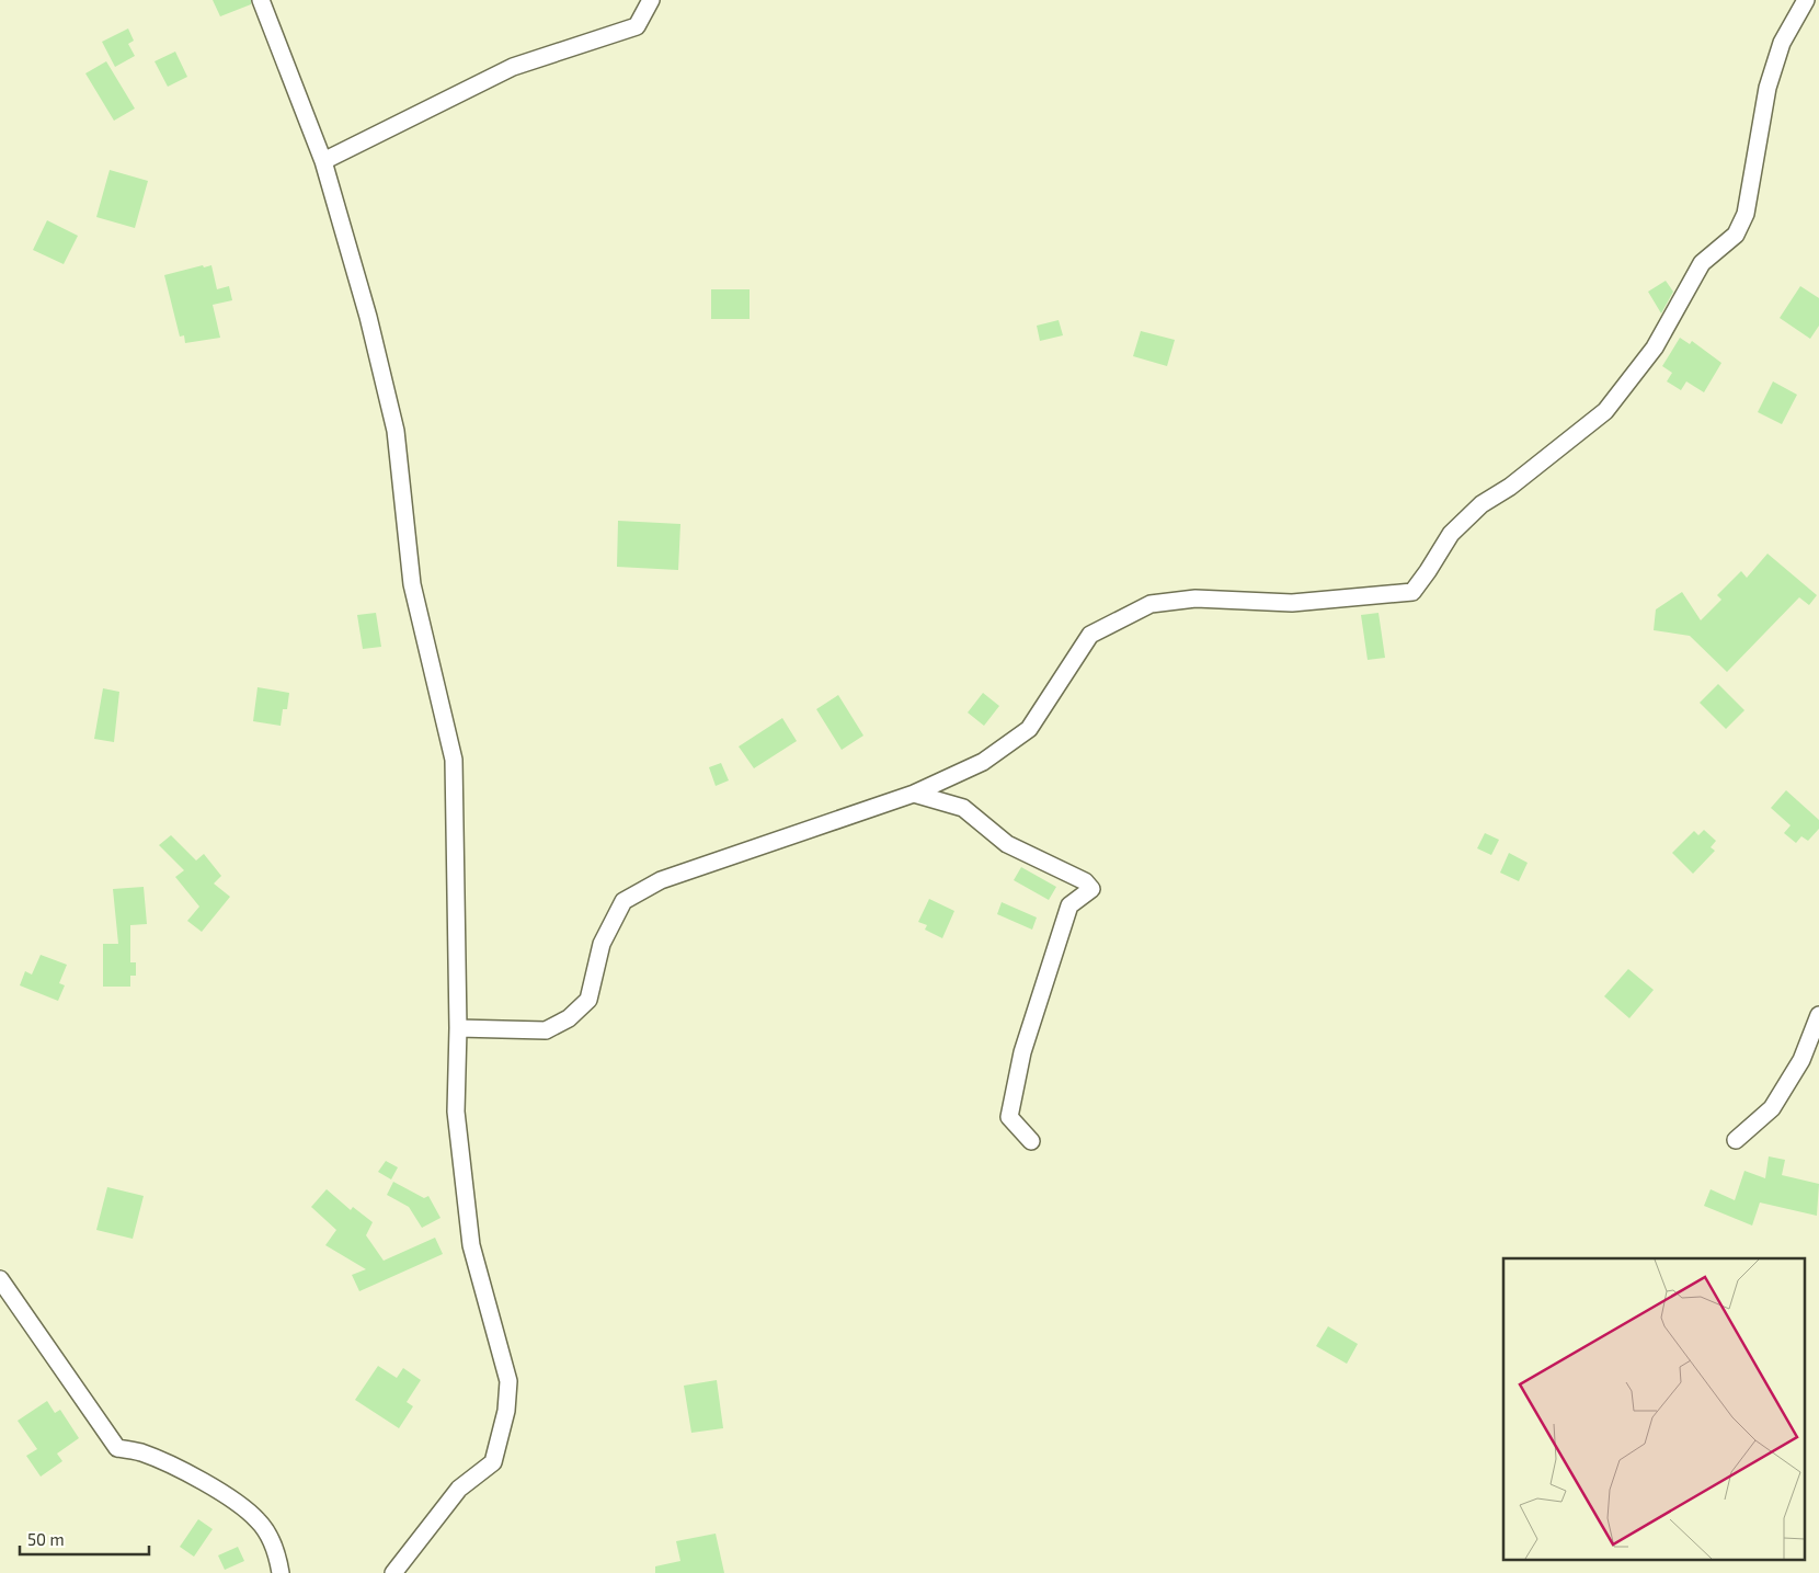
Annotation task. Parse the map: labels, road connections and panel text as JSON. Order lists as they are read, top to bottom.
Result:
{
  "scale_bar": "50 m"
}
